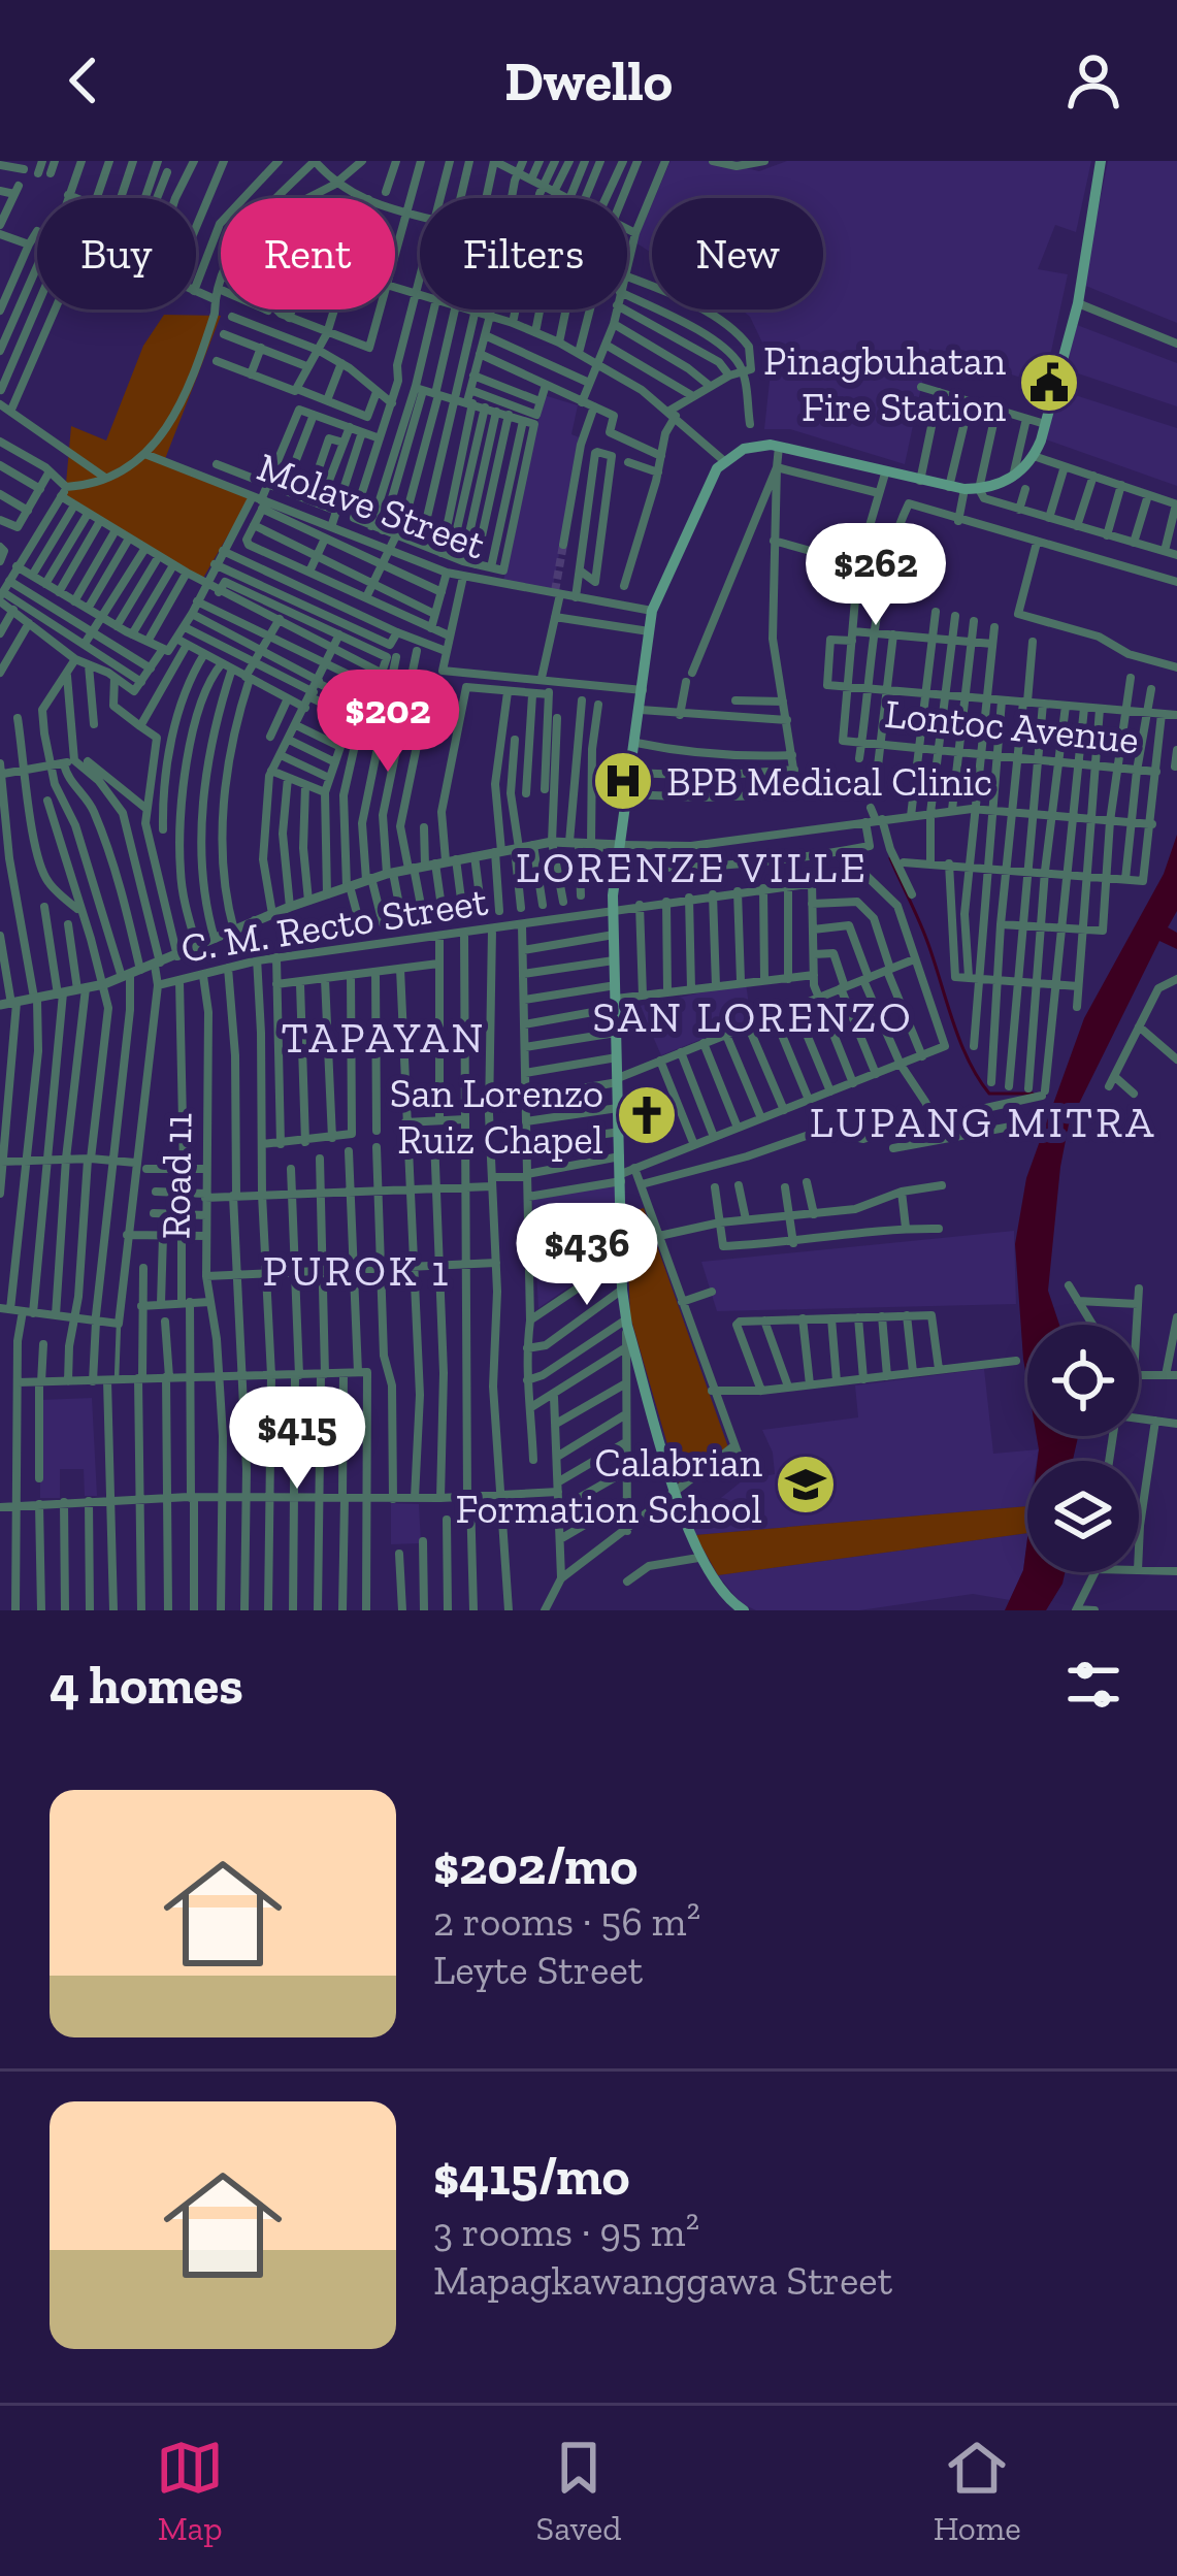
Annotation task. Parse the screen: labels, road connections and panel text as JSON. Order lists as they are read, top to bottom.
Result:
{
  "streets": {
    "street": [
      "Molave Street",
      "Lontoc Avenue",
      "C. M. Recto Street",
      "Road 11"
    ]
  },
  "crossings": [
    ["C. M. Recto Street", "Road 11"]
  ],
  "districts": [
    "LORENZE VILLE",
    "SAN LORENZO",
    "TAPAYAN",
    "LUPANG MITRA",
    "PUROK 1"
  ],
  "places": {
    "public building": ["Pinagbuhatan Fire Station"],
    "hospital": ["BPB Medical Clinic"],
    "church": ["San Lorenzo Ruiz Chapel"],
    "school or university": ["Calabrian Formation School"]
  },
  "page": {
    "header": "Dwello",
    "chip": [
      "Buy",
      "Rent",
      "Filters",
      "New"
    ],
    "price": [
      "$262",
      "$202",
      "$436",
      "$415"
    ],
    "heading": "4 homes",
    "list": [
      {
        "name": "$202/mo",
        "note": "2 rooms · 56 m² · Leyte Street"
      },
      {
        "name": "$415/mo",
        "note": "3 rooms · 95 m² · Mapagkawanggawa Street"
      }
    ],
    "tabs": ["Map", "Saved", "Home"]
  }
}
